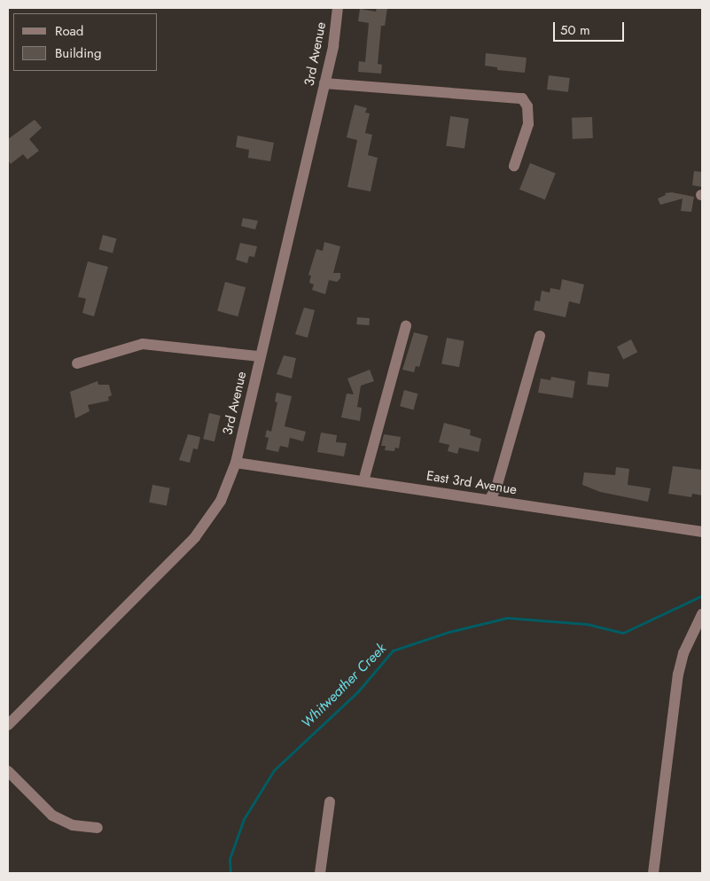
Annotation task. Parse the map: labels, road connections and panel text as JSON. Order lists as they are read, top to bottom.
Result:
{
  "streets": {
    "street": ["3rd Avenue", "East 3rd Avenue"]
  },
  "crossings": [
    ["3rd Avenue", "East 3rd Avenue"]
  ],
  "water": ["Whitweather Creek"],
  "legend": ["Road", "Building"],
  "scale_bar": "50 m"
}
